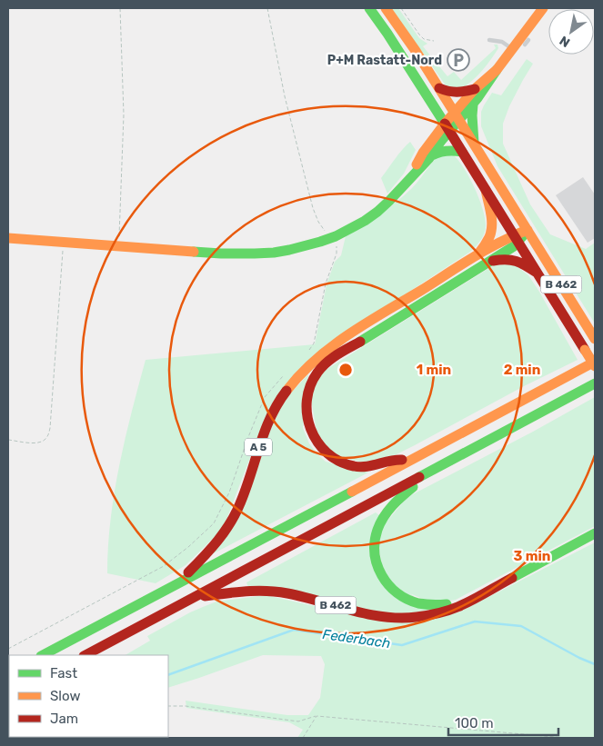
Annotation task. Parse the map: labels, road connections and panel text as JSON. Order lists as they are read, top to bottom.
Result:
{
  "streets": {
    "main road": ["B 462", "A 5"]
  },
  "crossings": [
    ["B 462", "A 5"]
  ],
  "water": ["Federbach"],
  "places": {
    "parking": ["P+M Rastatt-Nord"]
  },
  "legend": ["Fast", "Slow", "Jam"],
  "scale_bar": "100 m",
  "north": "bottom left",
  "rings": ["1 min", "2 min", "3 min"]
}
